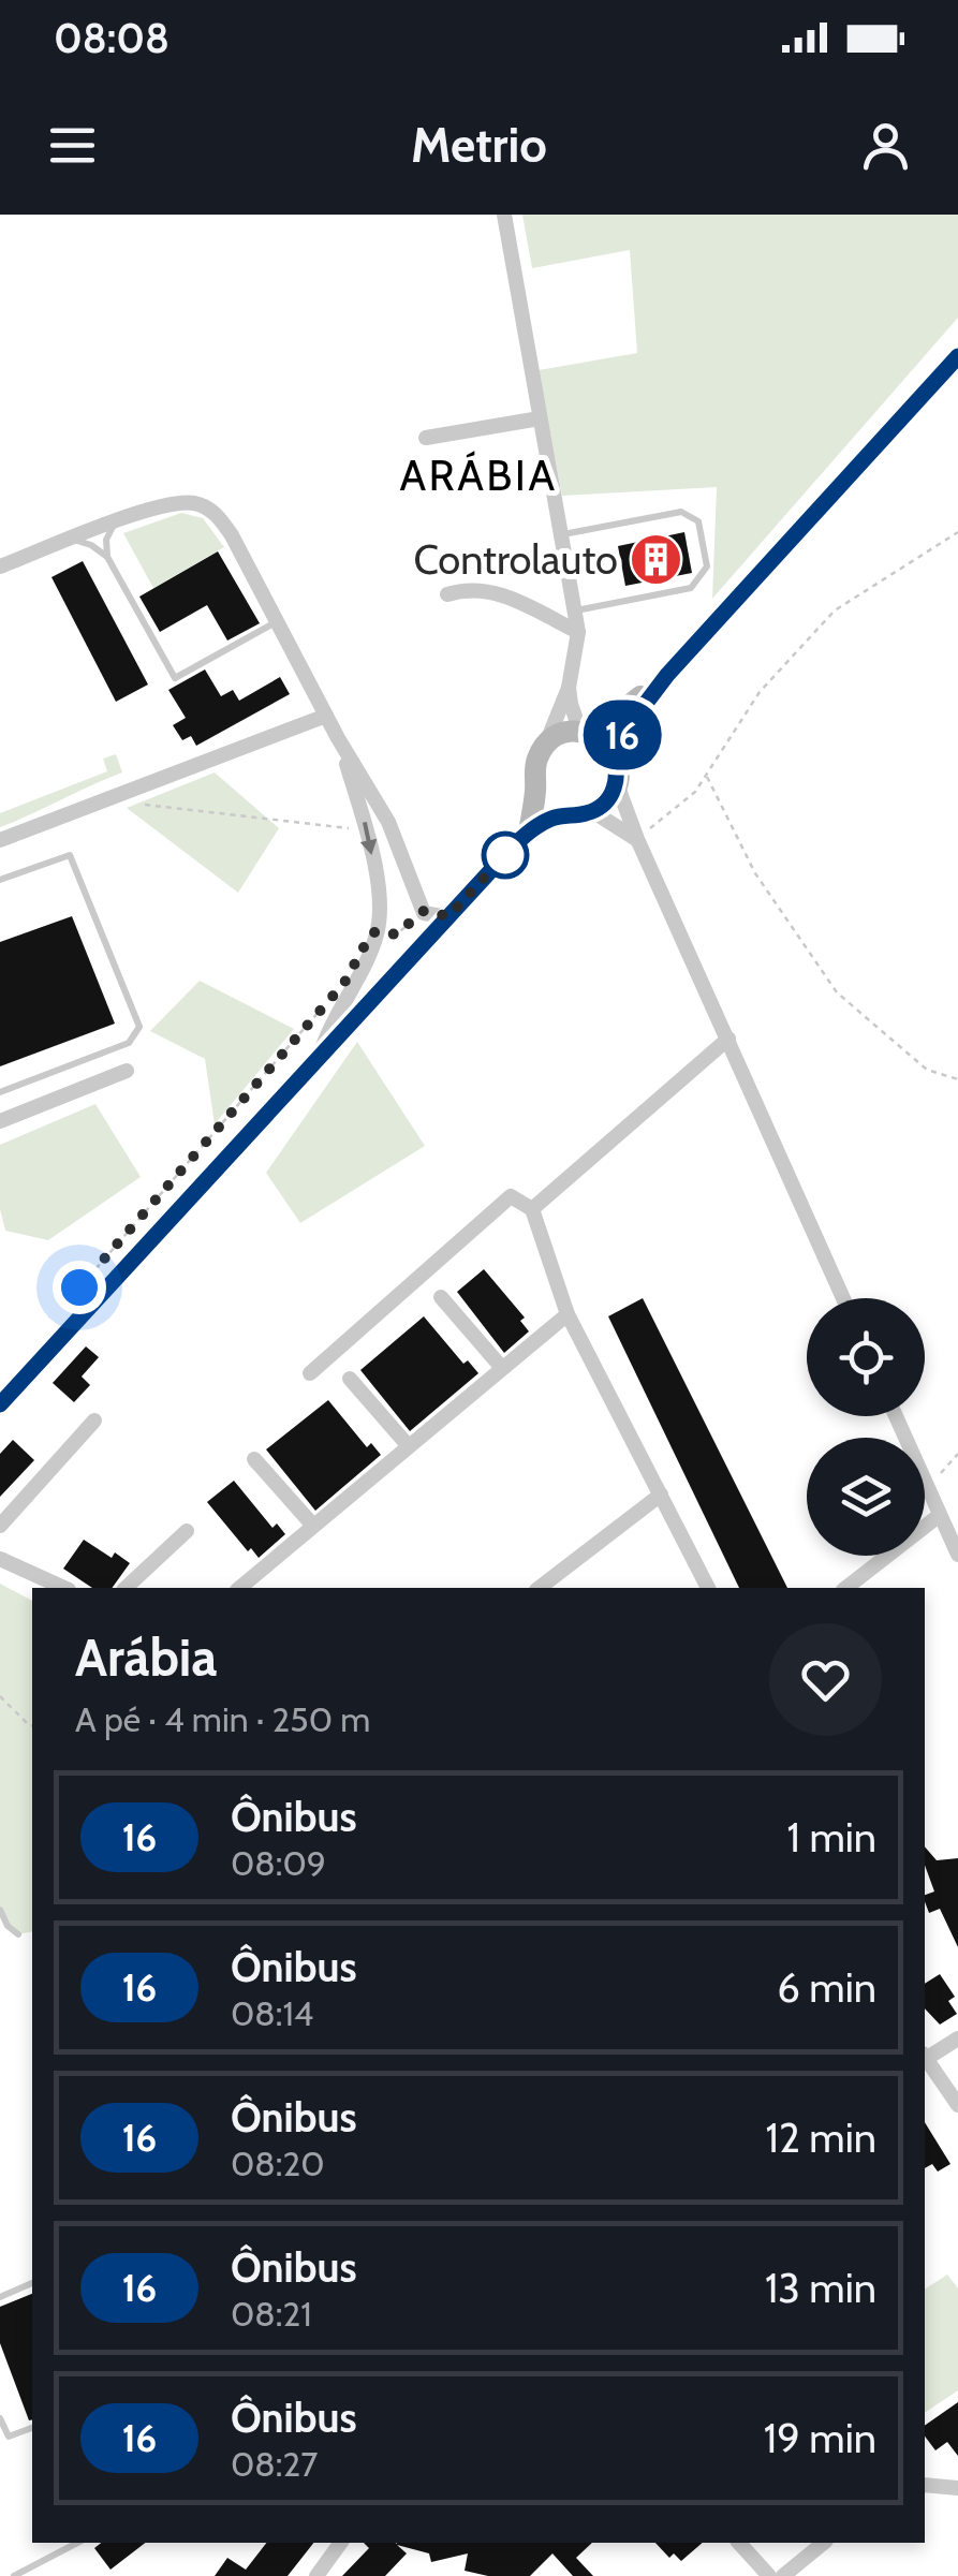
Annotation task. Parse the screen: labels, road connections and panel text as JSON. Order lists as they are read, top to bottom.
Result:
{
  "districts": ["ARÁBIA"],
  "places": {
    "building": ["Controlauto"]
  },
  "lines": ["bus line 16"],
  "page": {
    "status": "08:08",
    "header": "Metrio",
    "on_map": "16",
    "heading": ["Arábia", "A pé · 4 min · 250 m"],
    "list": [
      {
        "mark": "16",
        "name": "Ônibus",
        "note": "08:09",
        "value": "1 min"
      },
      {
        "mark": "16",
        "name": "Ônibus",
        "note": "08:14",
        "value": "6 min"
      },
      {
        "mark": "16",
        "name": "Ônibus",
        "note": "08:20",
        "value": "12 min"
      },
      {
        "mark": "16",
        "name": "Ônibus",
        "note": "08:21",
        "value": "13 min"
      },
      {
        "mark": "16",
        "name": "Ônibus",
        "note": "08:27",
        "value": "19 min"
      }
    ]
  }
}
